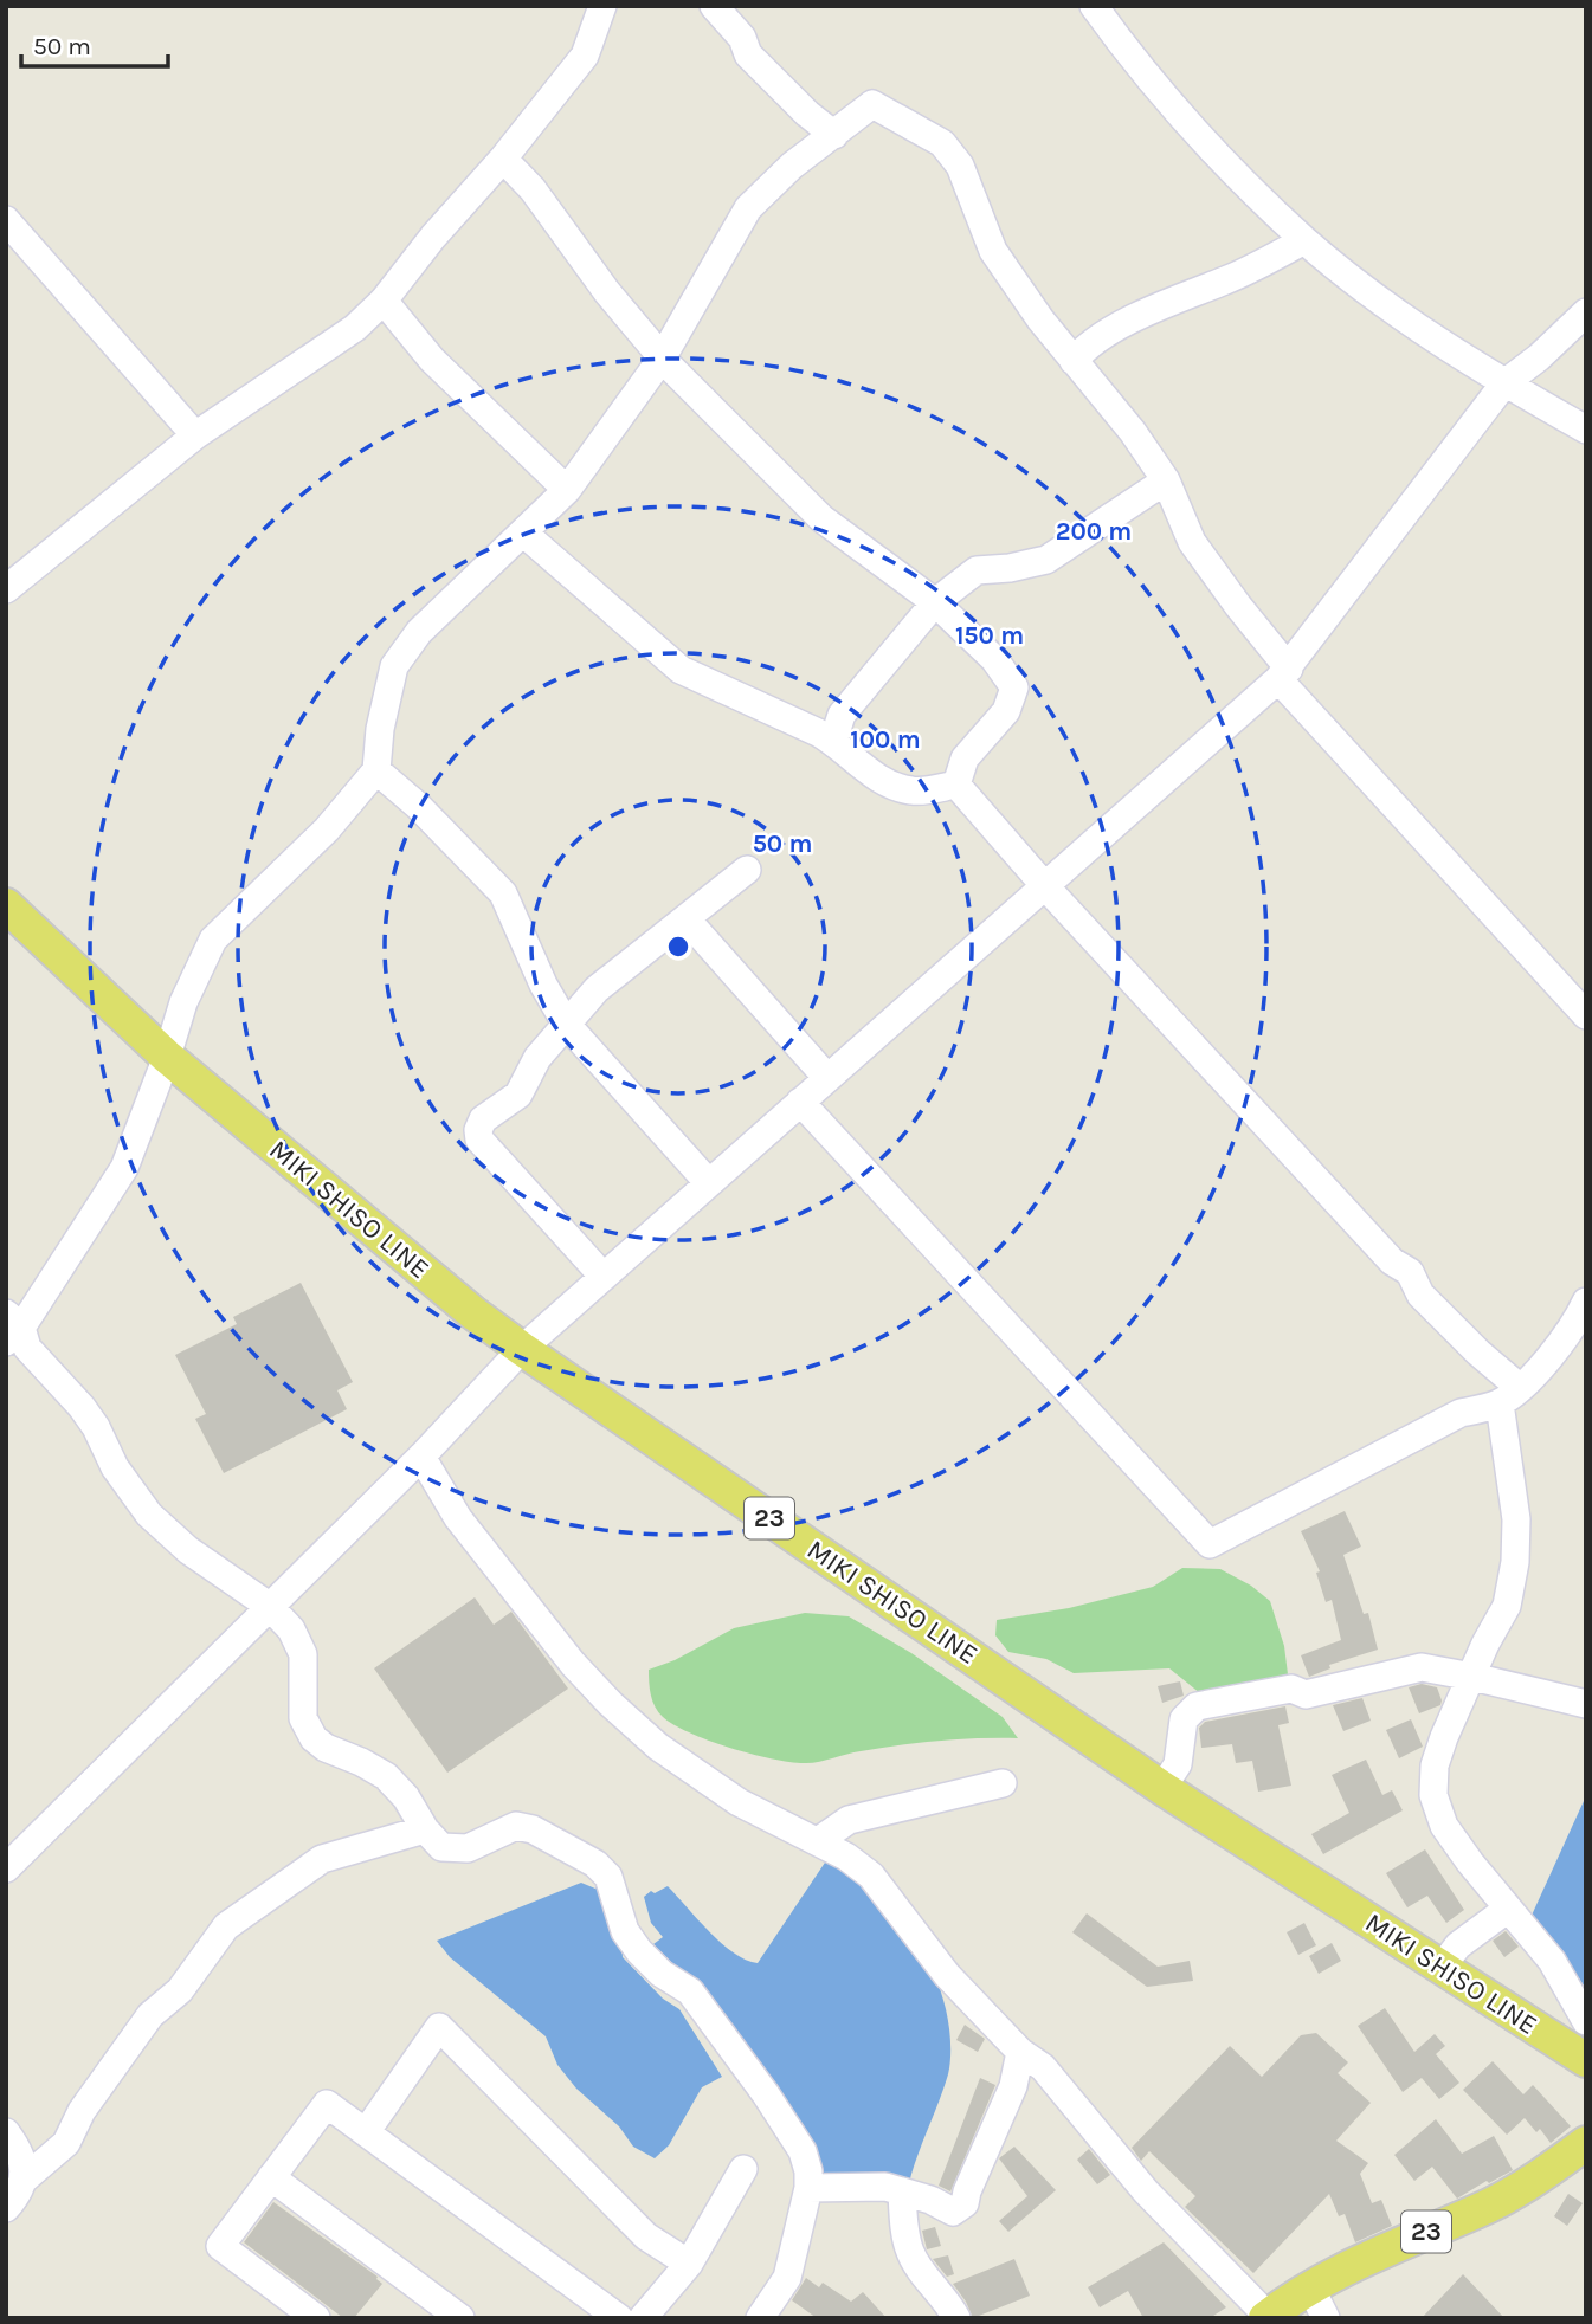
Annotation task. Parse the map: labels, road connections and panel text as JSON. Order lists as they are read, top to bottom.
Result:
{
  "streets": {
    "main road": ["MIKI SHISO LINE", "23"]
  },
  "scale_bar": "50 m",
  "rings": [
    "200 m",
    "150 m",
    "100 m",
    "50 m"
  ]
}
